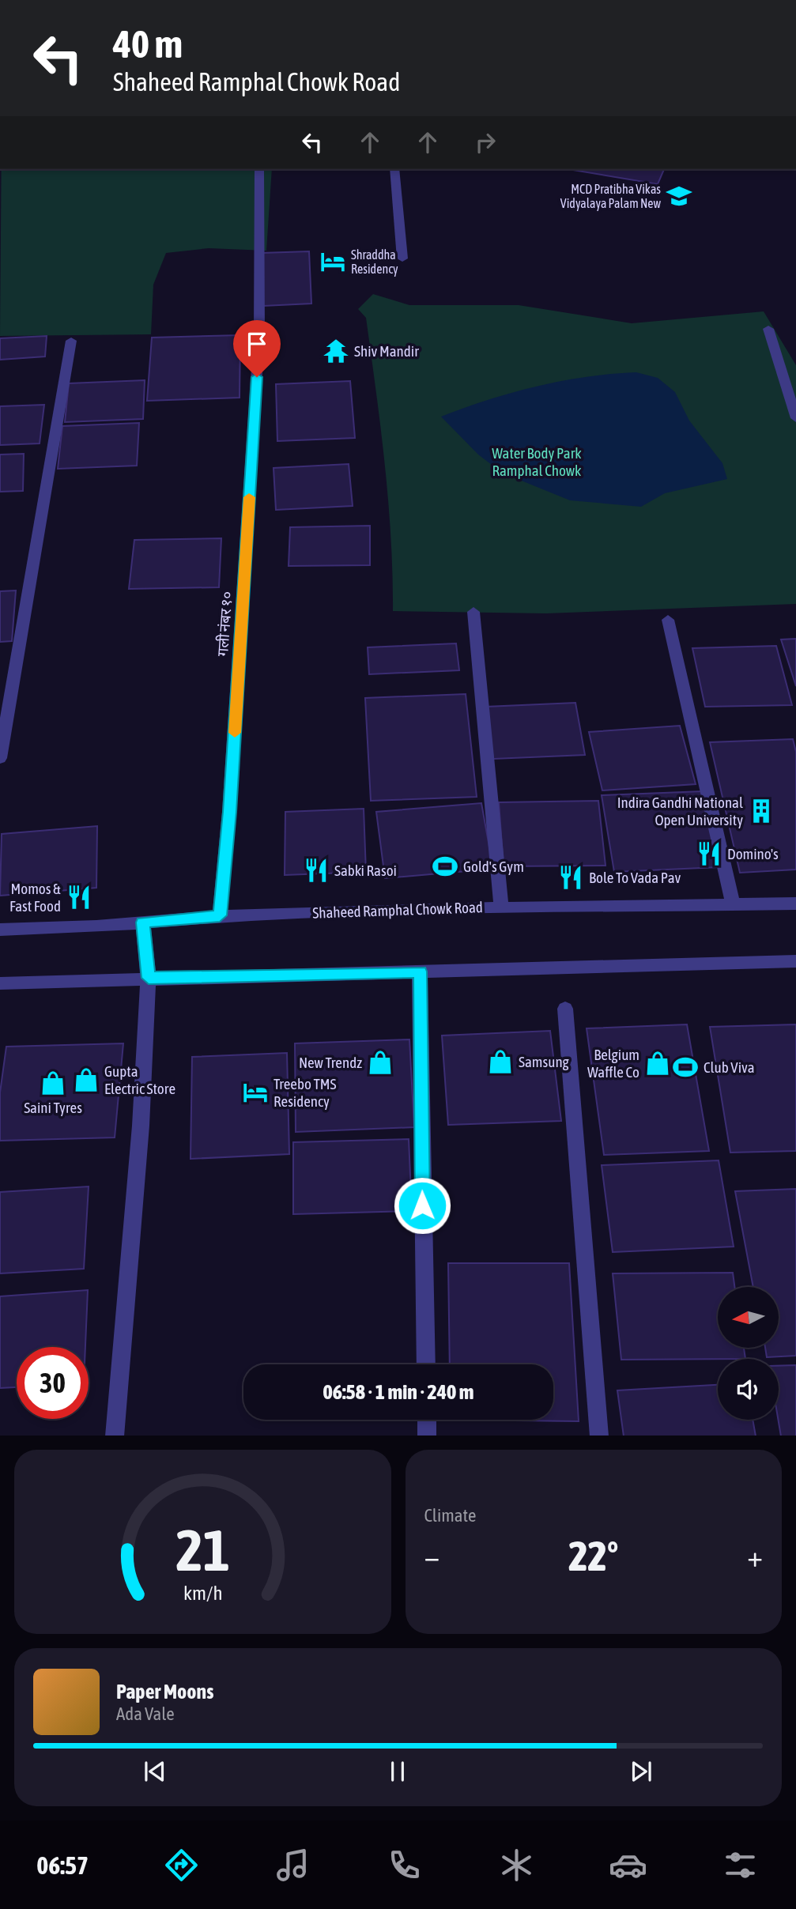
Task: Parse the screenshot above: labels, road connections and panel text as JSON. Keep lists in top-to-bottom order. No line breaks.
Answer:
{"streets":{"street":["गली नंबर १०","Shaheed Ramphal Chowk Road"]},"crossings":[["गली नंबर १०","Shaheed Ramphal Chowk Road"]],"parks":["Water Body Park Ramphal Chowk"],"places":{"school or university":["MCD Pratibha Vikas Vidyalaya Palam New"],"hotel":["Shraddha Residency","Treebo TMS Residency"],"temple":["Shiv Mandir"],"building":["Indira Gandhi National Open University"],"restaurant":["Domino's","Sabki Rasoi","Bole To Vada Pav","Momos & Fast Food"],"sports":["Gold's Gym","Club Viva"],"shop":["Samsung","New Trendz","Belgium Waffle Co","Gupta Electric Store","Saini Tyres"]},"north":"left","page":{"turn":["40 m","Shaheed Ramphal Chowk Road"],"limit":"30","trip":"06:58 · 1 min · 240 m","tile":"Climate","heat":["−","22°","+"],"song":["Paper Moons","Ada Vale"],"tabs":"06:57","gauge":["21","km/h"]}}
